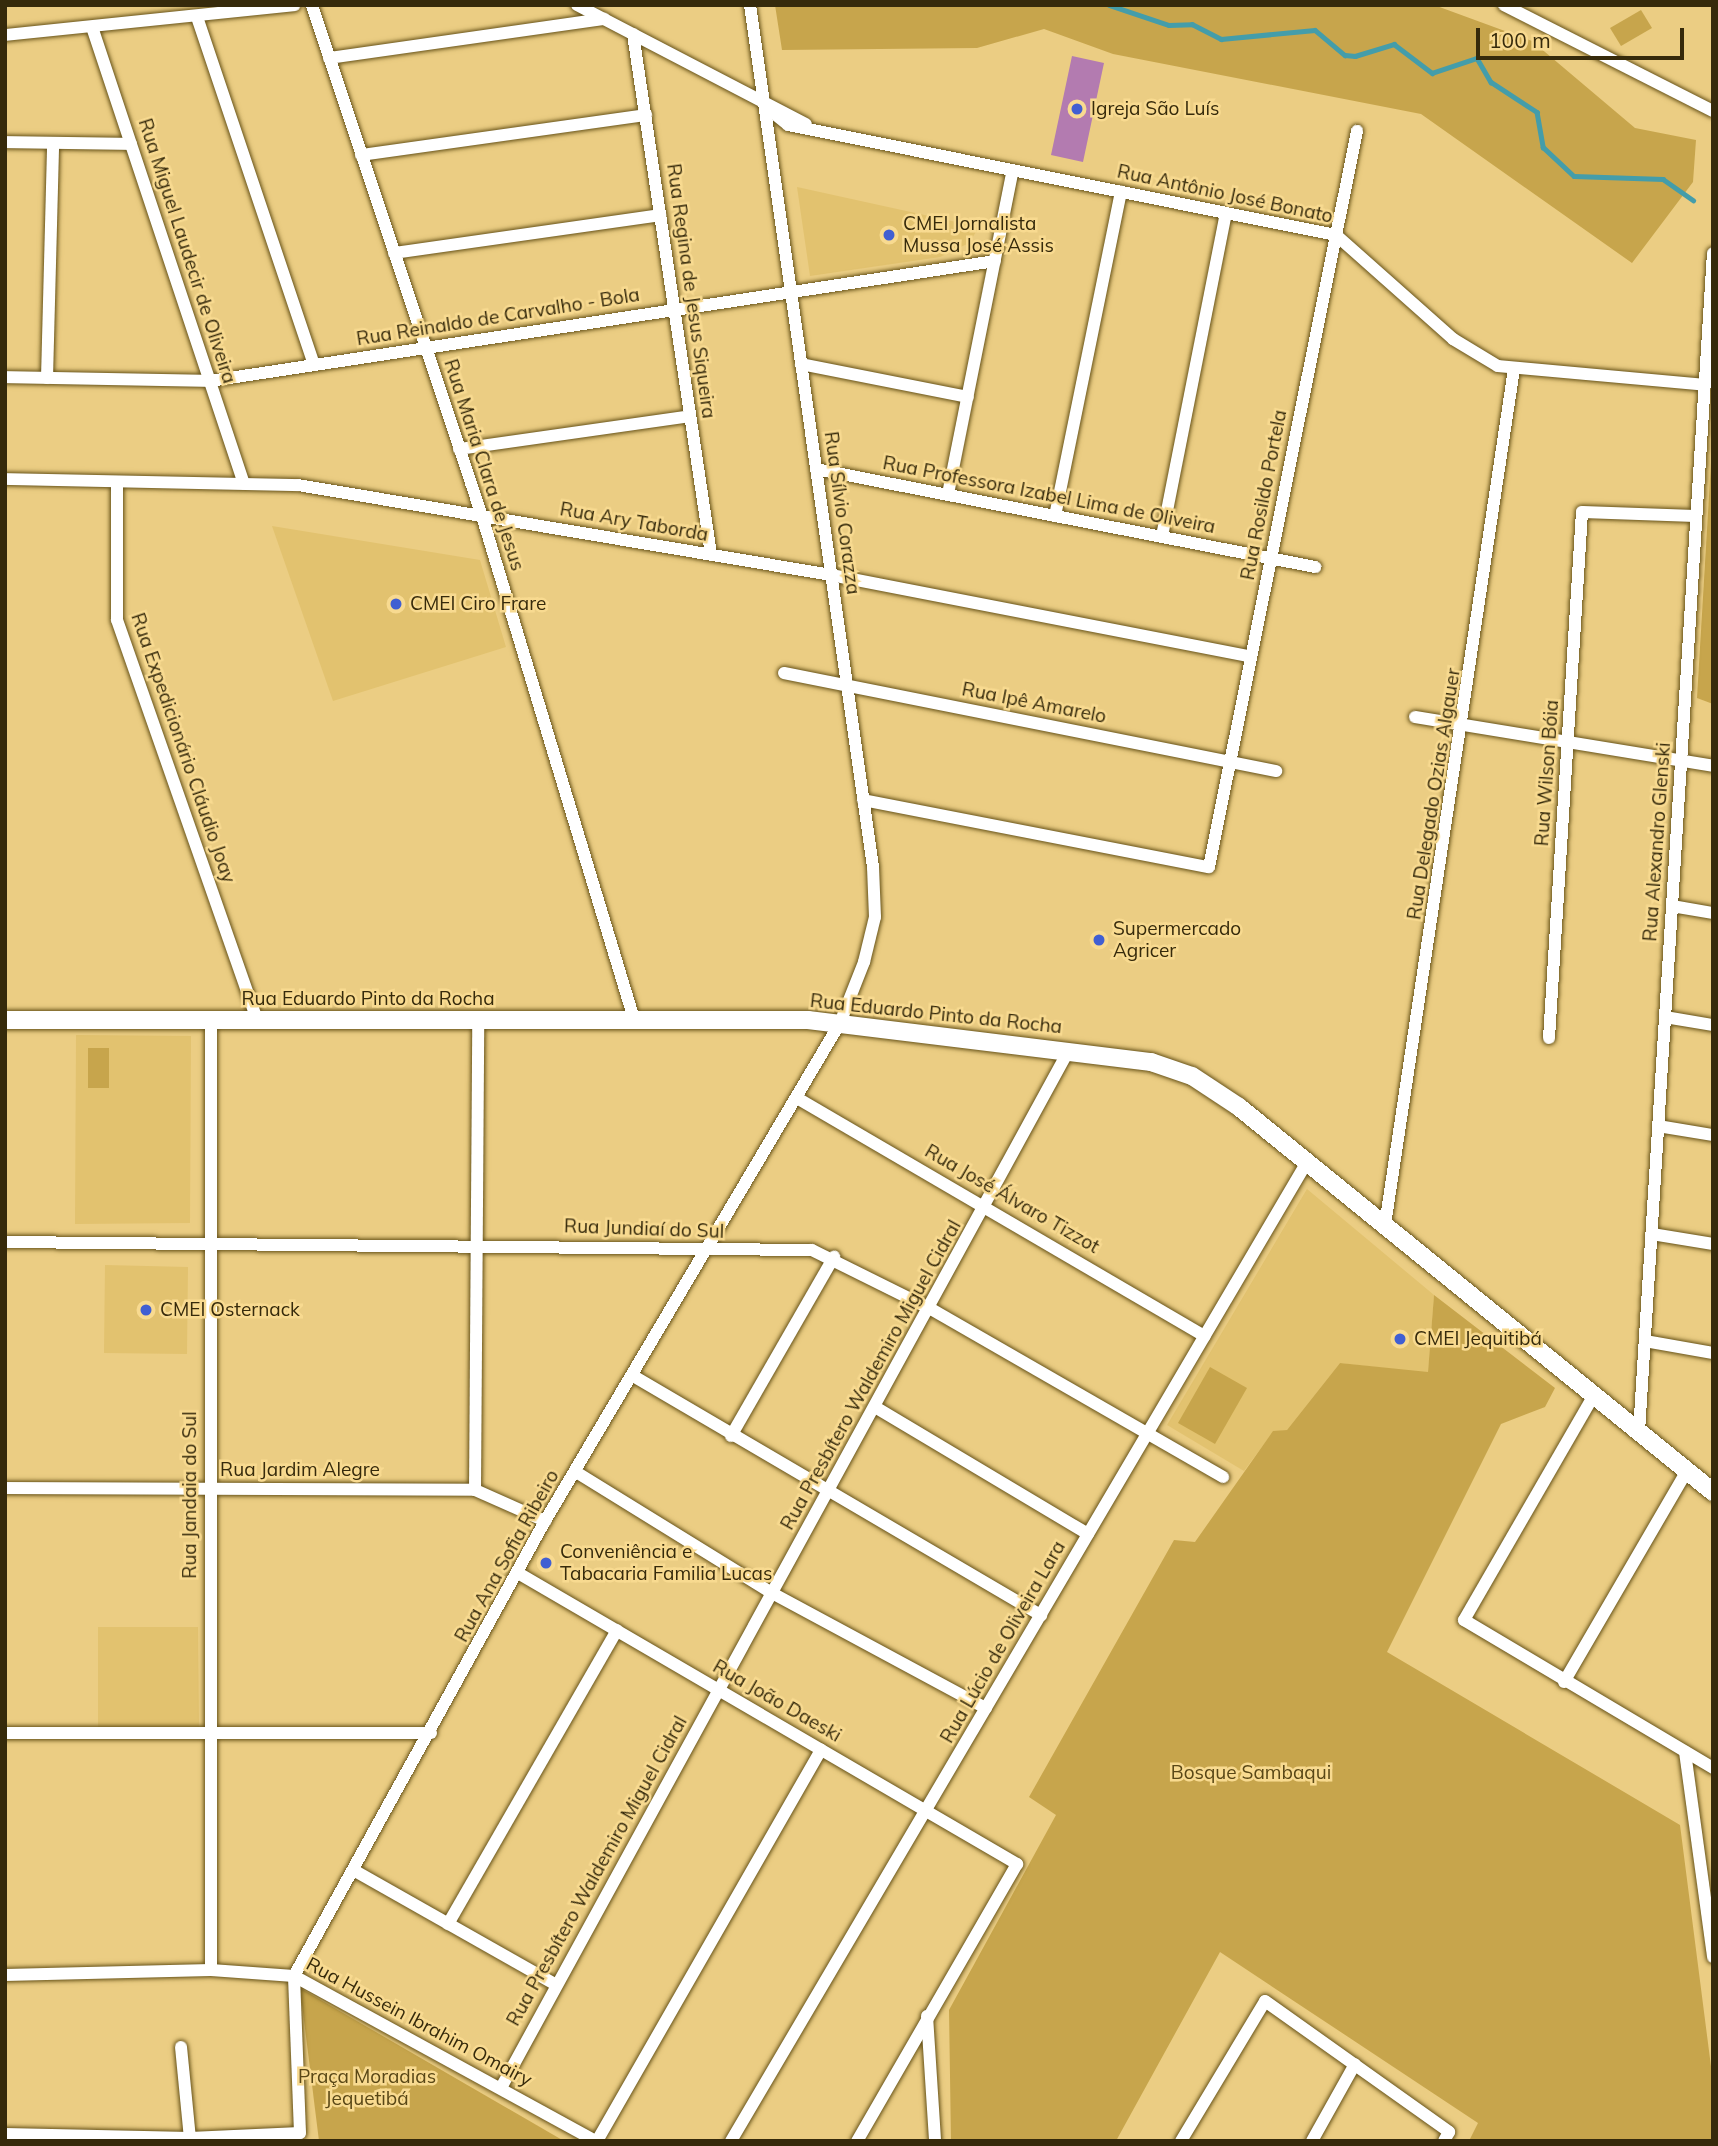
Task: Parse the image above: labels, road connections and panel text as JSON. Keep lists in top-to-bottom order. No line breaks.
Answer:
{"streets":{"main road":["Rua Eduardo Pinto da Rocha"],"street":["Rua Antônio José Bonato","Rua Miguel Laudecir de Oliveira","Rua Regina de Jesus Siqueira","Rua Reinaldo de Carvalho - Bola","Rua Maria Clara de Jesus","Rua Professora Izabel Lima de Oliveira","Rua Rosildo Portela","Rua Sílvio Corazza","Rua Ary Taborda","Rua Ipê Amarelo","Rua Expedicionário Cláudio Joay","Rua Wilson Bóia","Rua Delegado Ozias Algauer","Rua Alexandro Glenski","Rua José Álvaro Tizzot","Rua Jundiaí do Sul","Rua Presbítero Waldemiro Miguel Cidral","Rua Jardim Alegre","Rua Jandaia do Sul","Rua Ana Sofia Ribeiro","Rua Lúcio de Oliveira Lara","Rua João Daeski","Rua Hussein Ibrahim Omairy"]},"crossings":[["Rua Antônio José Bonato","Rua Regina de Jesus Siqueira"],["Rua Antônio José Bonato","Rua Rosildo Portela"],["Rua Antônio José Bonato","Rua Sílvio Corazza"],["Rua Antônio José Bonato","Rua Delegado Ozias Algauer"],["Rua Antônio José Bonato","Rua Alexandro Glenski"],["Rua Miguel Laudecir de Oliveira","Rua Reinaldo de Carvalho - Bola"],["Rua Miguel Laudecir de Oliveira","Rua Ary Taborda"],["Rua Regina de Jesus Siqueira","Rua Reinaldo de Carvalho - Bola"],["Rua Regina de Jesus Siqueira","Rua Ary Taborda"],["Rua Reinaldo de Carvalho - Bola","Rua Maria Clara de Jesus"],["Rua Reinaldo de Carvalho - Bola","Rua Sílvio Corazza"],["Rua Maria Clara de Jesus","Rua Ary Taborda"],["Rua Maria Clara de Jesus","Rua Eduardo Pinto da Rocha"],["Rua Professora Izabel Lima de Oliveira","Rua Rosildo Portela"],["Rua Professora Izabel Lima de Oliveira","Rua Sílvio Corazza"],["Rua Rosildo Portela","Rua Sílvio Corazza"],["Rua Rosildo Portela","Rua Ary Taborda"],["Rua Rosildo Portela","Rua Ipê Amarelo"],["Rua Sílvio Corazza","Rua Ary Taborda"],["Rua Sílvio Corazza","Rua Ipê Amarelo"],["Rua Sílvio Corazza","Rua Eduardo Pinto da Rocha"],["Rua Sílvio Corazza","Rua Ana Sofia Ribeiro"],["Rua Ary Taborda","Rua Expedicionário Cláudio Joay"],["Rua Expedicionário Cláudio Joay","Rua Eduardo Pinto da Rocha"],["Rua Wilson Bóia","Rua Alexandro Glenski"],["Rua Delegado Ozias Algauer","Rua Eduardo Pinto da Rocha"],["Rua Alexandro Glenski","Rua Eduardo Pinto da Rocha"],["Rua Eduardo Pinto da Rocha","Rua Presbítero Waldemiro Miguel Cidral"],["Rua Eduardo Pinto da Rocha","Rua Jandaia do Sul"],["Rua Eduardo Pinto da Rocha","Rua Ana Sofia Ribeiro"],["Rua Eduardo Pinto da Rocha","Rua Lúcio de Oliveira Lara"],["Rua José Álvaro Tizzot","Rua Presbítero Waldemiro Miguel Cidral"],["Rua José Álvaro Tizzot","Rua Ana Sofia Ribeiro"],["Rua José Álvaro Tizzot","Rua Lúcio de Oliveira Lara"],["Rua Jundiaí do Sul","Rua Presbítero Waldemiro Miguel Cidral"],["Rua Jundiaí do Sul","Rua Jandaia do Sul"],["Rua Jundiaí do Sul","Rua Ana Sofia Ribeiro"],["Rua Jundiaí do Sul","Rua Lúcio de Oliveira Lara"],["Rua Presbítero Waldemiro Miguel Cidral","Rua João Daeski"],["Rua Presbítero Waldemiro Miguel Cidral","Rua Hussein Ibrahim Omairy"],["Rua Jardim Alegre","Rua Jandaia do Sul"],["Rua Jardim Alegre","Rua Ana Sofia Ribeiro"],["Rua Jandaia do Sul","Rua Hussein Ibrahim Omairy"],["Rua Ana Sofia Ribeiro","Rua João Daeski"],["Rua Ana Sofia Ribeiro","Rua Hussein Ibrahim Omairy"],["Rua Lúcio de Oliveira Lara","Rua João Daeski"]],"parks":["Bosque Sambaqui","Praça Moradias Jequetibá"],"places":["Igreja São Luís","CMEI Jornalista Mussa José Assis","CMEI Ciro Frare","Supermercado Agricer","CMEI Osternack","CMEI Jequitibá","Conveniência e Tabacaria Familia Lucas"],"scale_bar":"100 m"}
